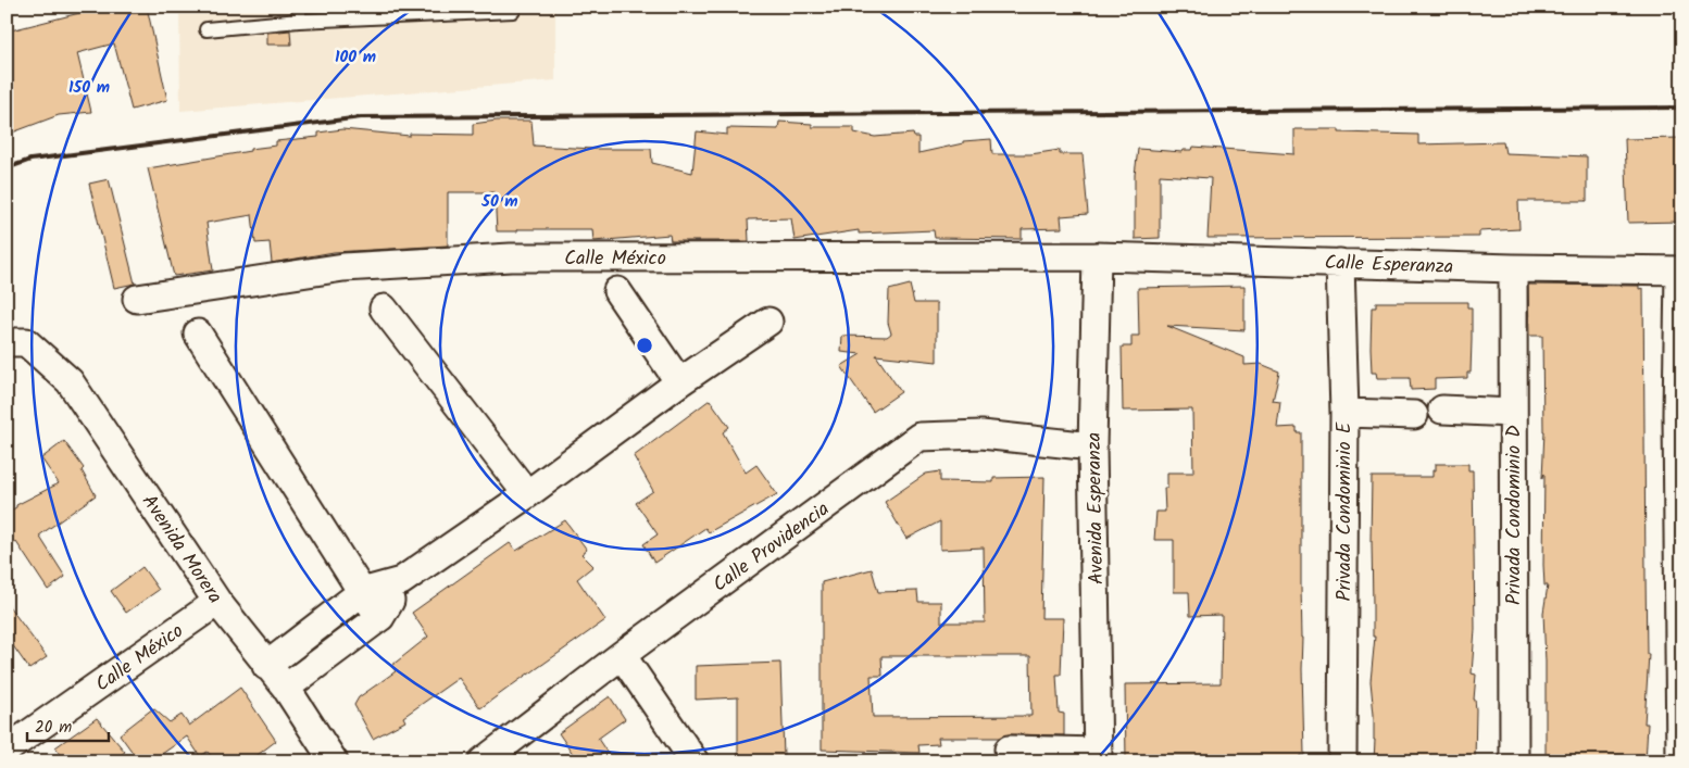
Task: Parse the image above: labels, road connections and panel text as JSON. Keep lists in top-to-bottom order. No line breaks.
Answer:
{"streets":{"street":["Calle México","Calle Esperanza","Avenida Esperanza","Privada Condominio E","Privada Condominio D","Calle Providencia","Avenida Morera"]},"crossings":[["Calle México","Calle Esperanza"],["Calle México","Avenida Esperanza"],["Calle México","Avenida Morera"],["Calle Esperanza","Avenida Esperanza"],["Calle Esperanza","Privada Condominio E"],["Calle Esperanza","Privada Condominio D"],["Avenida Esperanza","Calle Providencia"]],"scale_bar":"20 m","rings":["100 m","150 m","50 m"]}
